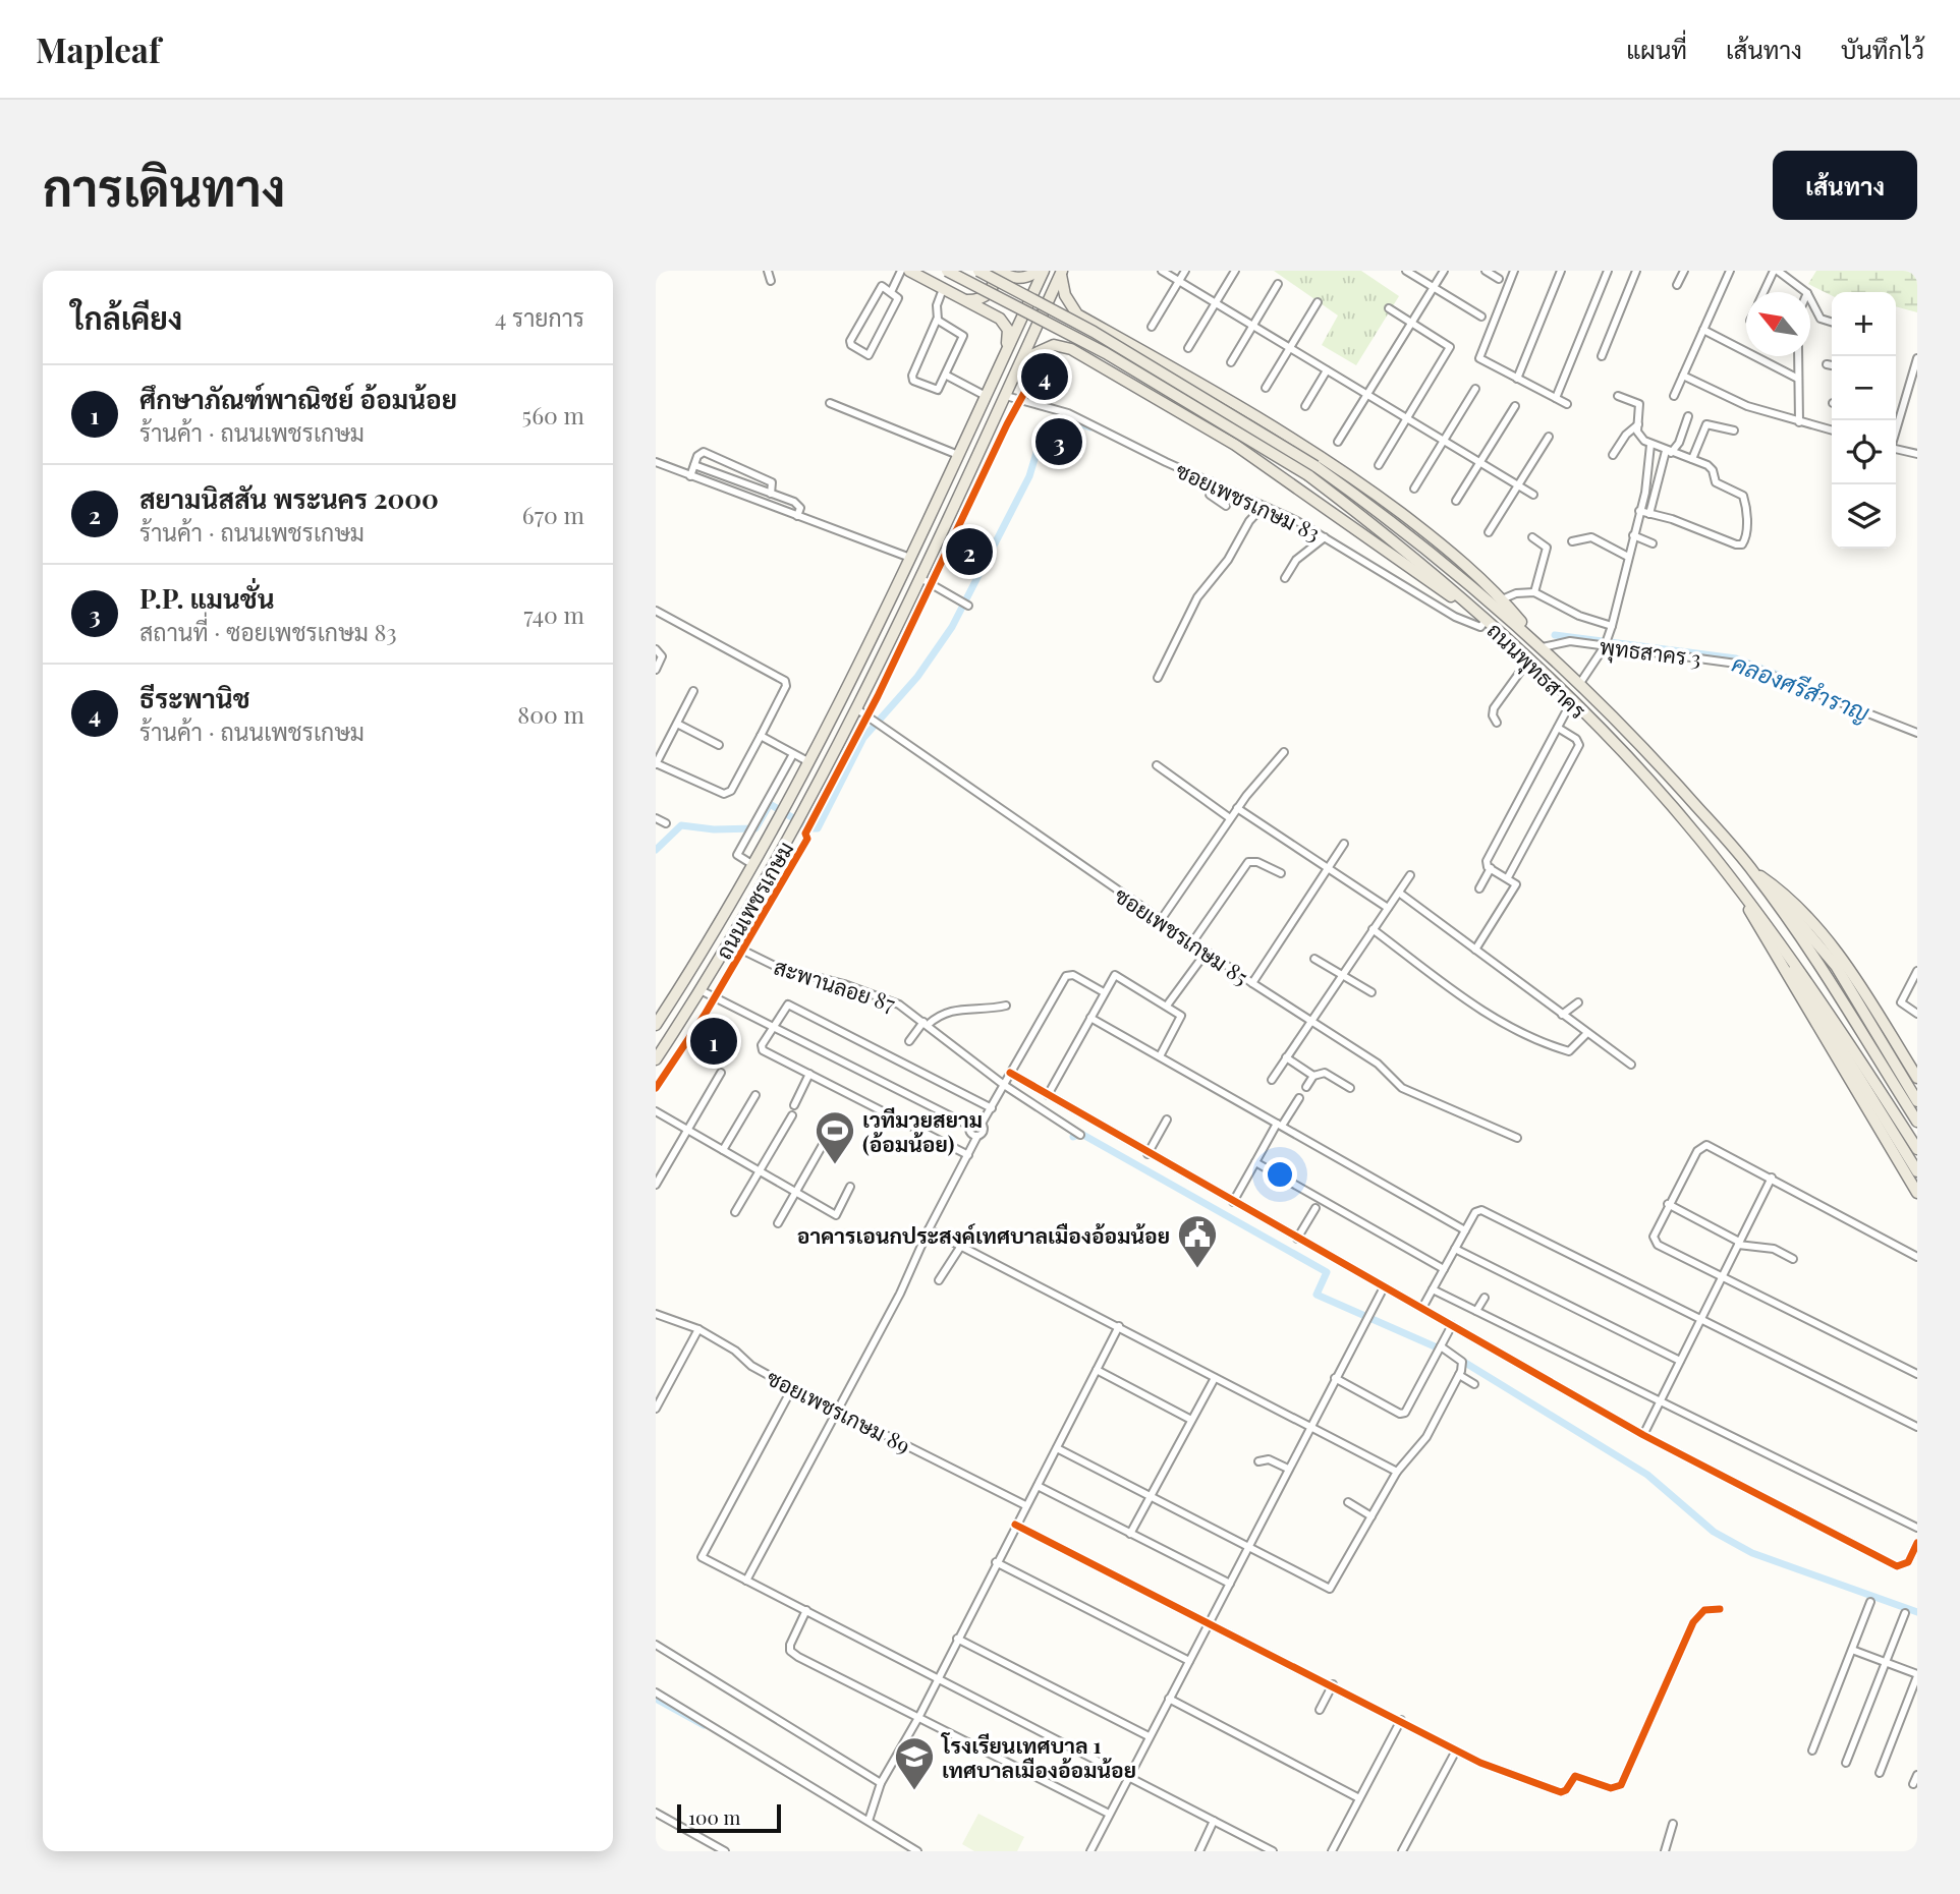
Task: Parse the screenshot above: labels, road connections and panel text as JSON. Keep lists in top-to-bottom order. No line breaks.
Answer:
{"streets":{"main road":["ถนนพุทธสาคร","ถนนเพชรเกษม"],"street":["ซอยเพชรเกษม 83","พุทธสาคร 3","ซอยเพชรเกษม 85","สะพานลอย 87","ซอยเพชรเกษม 89"]},"crossings":[["ซอยเพชรเกษม 83","ถนนพุทธสาคร"],["ซอยเพชรเกษม 83","ถนนเพชรเกษม"],["พุทธสาคร 3","ถนนพุทธสาคร"],["ถนนเพชรเกษม","ซอยเพชรเกษม 85"],["ถนนเพชรเกษม","สะพานลอย 87"]],"water":["คลองศรีสำราญ"],"places":{"sports":["เวทีมวยสยาม (อ้อมน้อย)"],"public building":["อาคารเอนกประสงค์เทศบาลเมืองอ้อมน้อย"],"school or university":["โรงเรียนเทศบาล 1 เทศบาลเมืองอ้อมน้อย"]},"scale_bar":"100 m","north":"top left","page":{"header":"Mapleaf","nav":["แผนที่","เส้นทาง","บันทึกไว้"],"buttons":"เส้นทาง","title":"การเดินทาง","heading":["ใกล้เคียง","4 รายการ"],"map_buttons":["+","−"],"pins":["4","3","2","1"],"list":[{"mark":"1","name":"ศึกษาภัณฑ์พาณิชย์ อ้อมน้อย","note":"ร้านค้า · ถนนเพชรเกษม","value":"560 m"},{"mark":"2","name":"สยามนิสสัน พระนคร 2000","note":"ร้านค้า · ถนนเพชรเกษม","value":"670 m"},{"mark":"3","name":"P.P. แมนชั่น","note":"สถานที่ · ซอยเพชรเกษม 83","value":"740 m"},{"mark":"4","name":"ธีระพานิช","note":"ร้านค้า · ถนนเพชรเกษม","value":"800 m"}],"scale":"100 m"}}
